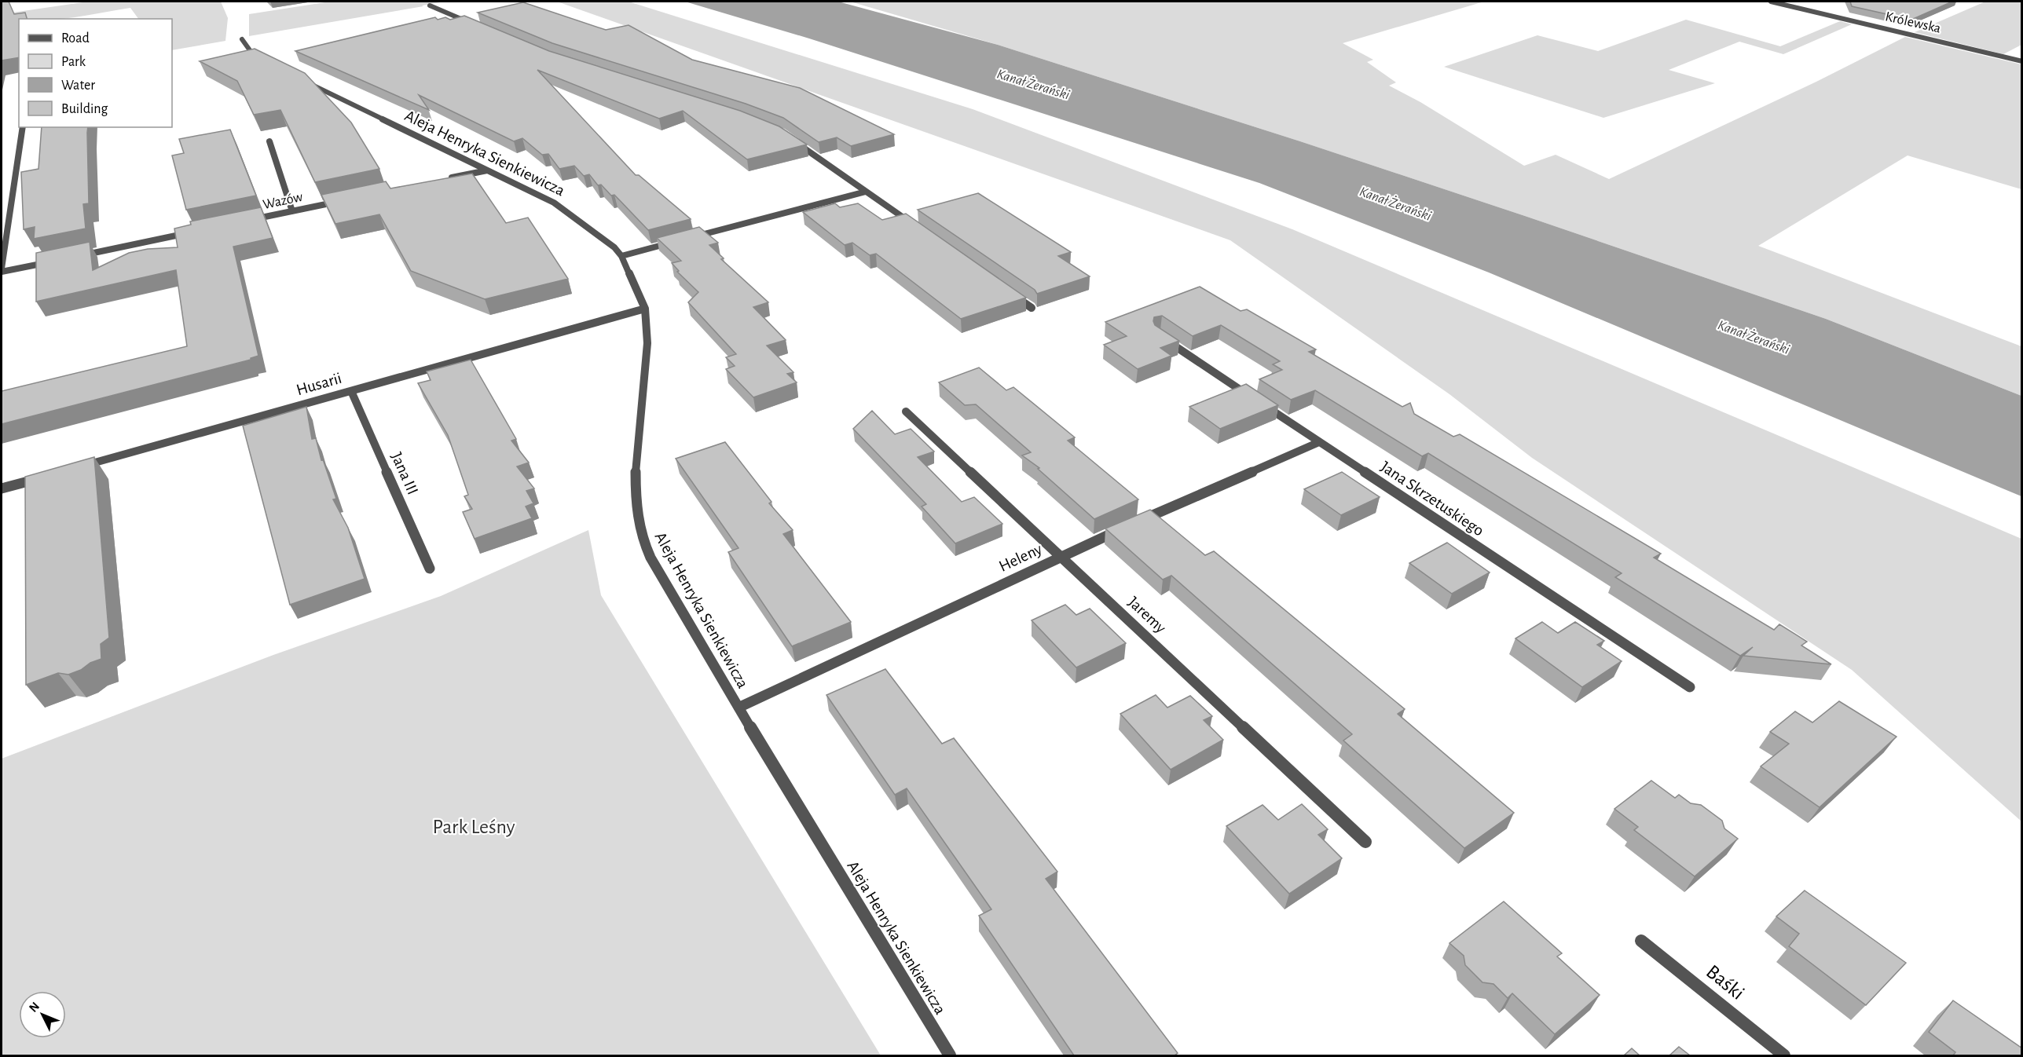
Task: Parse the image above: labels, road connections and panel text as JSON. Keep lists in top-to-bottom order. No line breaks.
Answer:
{"streets":{"street":["Królewska","Aleja Henryka Sienkiewicza","Wazów","Husarii","Jana III","Jana Skrzetuskiego","Heleny","Jaremy","Baśki"]},"crossings":[["Aleja Henryka Sienkiewicza","Husarii"],["Aleja Henryka Sienkiewicza","Heleny"],["Husarii","Jana III"],["Jana Skrzetuskiego","Heleny"],["Heleny","Jaremy"]],"water":["Kanał Żerański"],"parks":["Park Leśny"],"legend":["Road","Park","Water","Building"],"north":"top left"}
